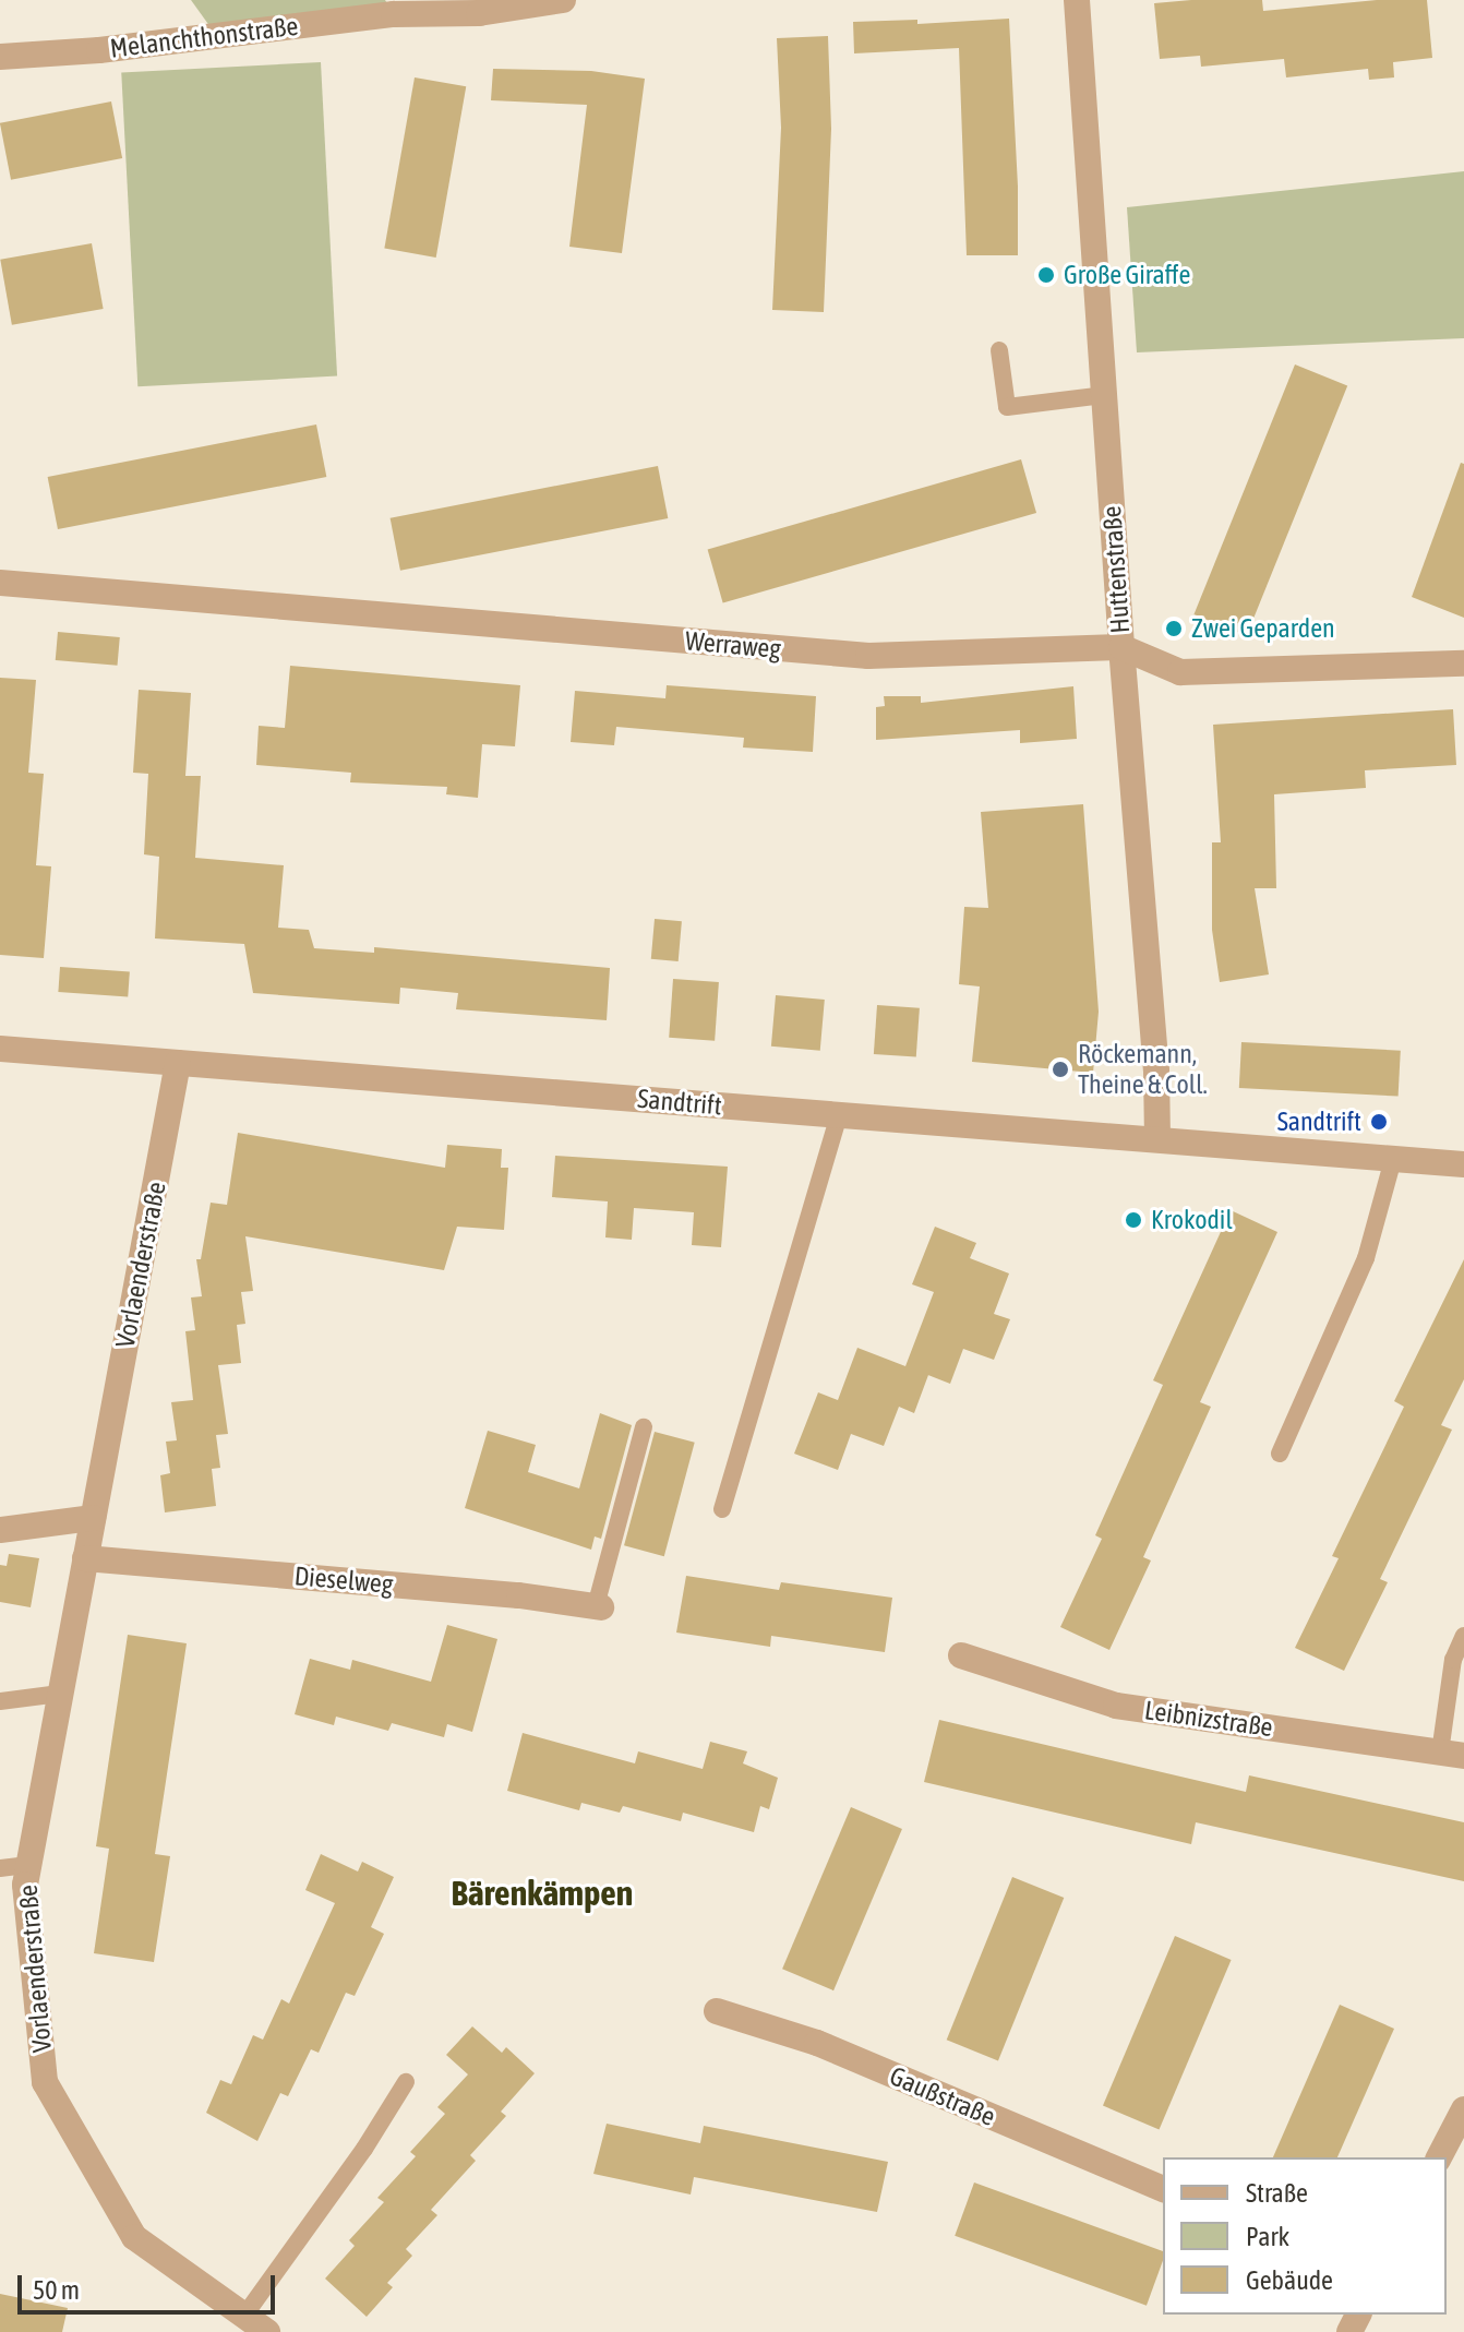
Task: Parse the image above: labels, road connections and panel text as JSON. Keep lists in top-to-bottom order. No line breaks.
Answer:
{"streets":{"street":["Melanchthonstraße","Huttenstraße","Werraweg","Sandtrift","Vorlaenderstraße","Dieselweg","Leibnizstraße","Gaußstraße"]},"crossings":[["Huttenstraße","Werraweg"],["Huttenstraße","Sandtrift"],["Sandtrift","Vorlaenderstraße"],["Vorlaenderstraße","Dieselweg"]],"districts":["Bärenkämpen"],"places":["Große Giraffe","Zwei Geparden","Röckemann, Theine & Coll.","Sandtrift","Krokodil"],"legend":["Straße","Park","Gebäude"],"scale_bar":"50 m"}
